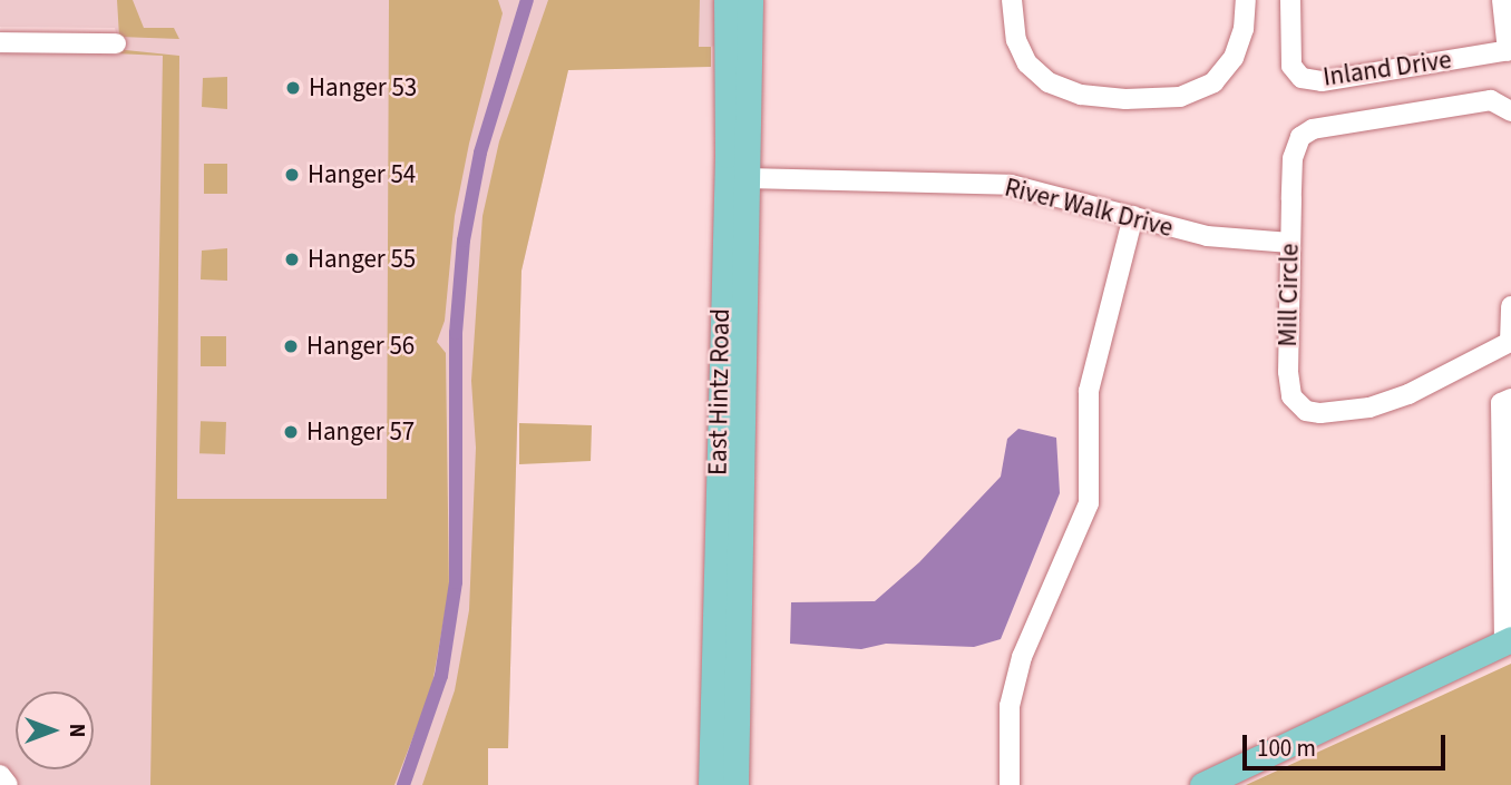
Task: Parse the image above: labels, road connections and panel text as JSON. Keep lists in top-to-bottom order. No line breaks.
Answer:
{"streets":{"main road":["East Hintz Road"],"street":["Inland Drive","River Walk Drive","Mill Circle"]},"crossings":[["River Walk Drive","Mill Circle"],["River Walk Drive","East Hintz Road"]],"places":["Hanger 53","Hanger 54","Hanger 55","Hanger 56","Hanger 57"],"scale_bar":"100 m","north":"right"}
